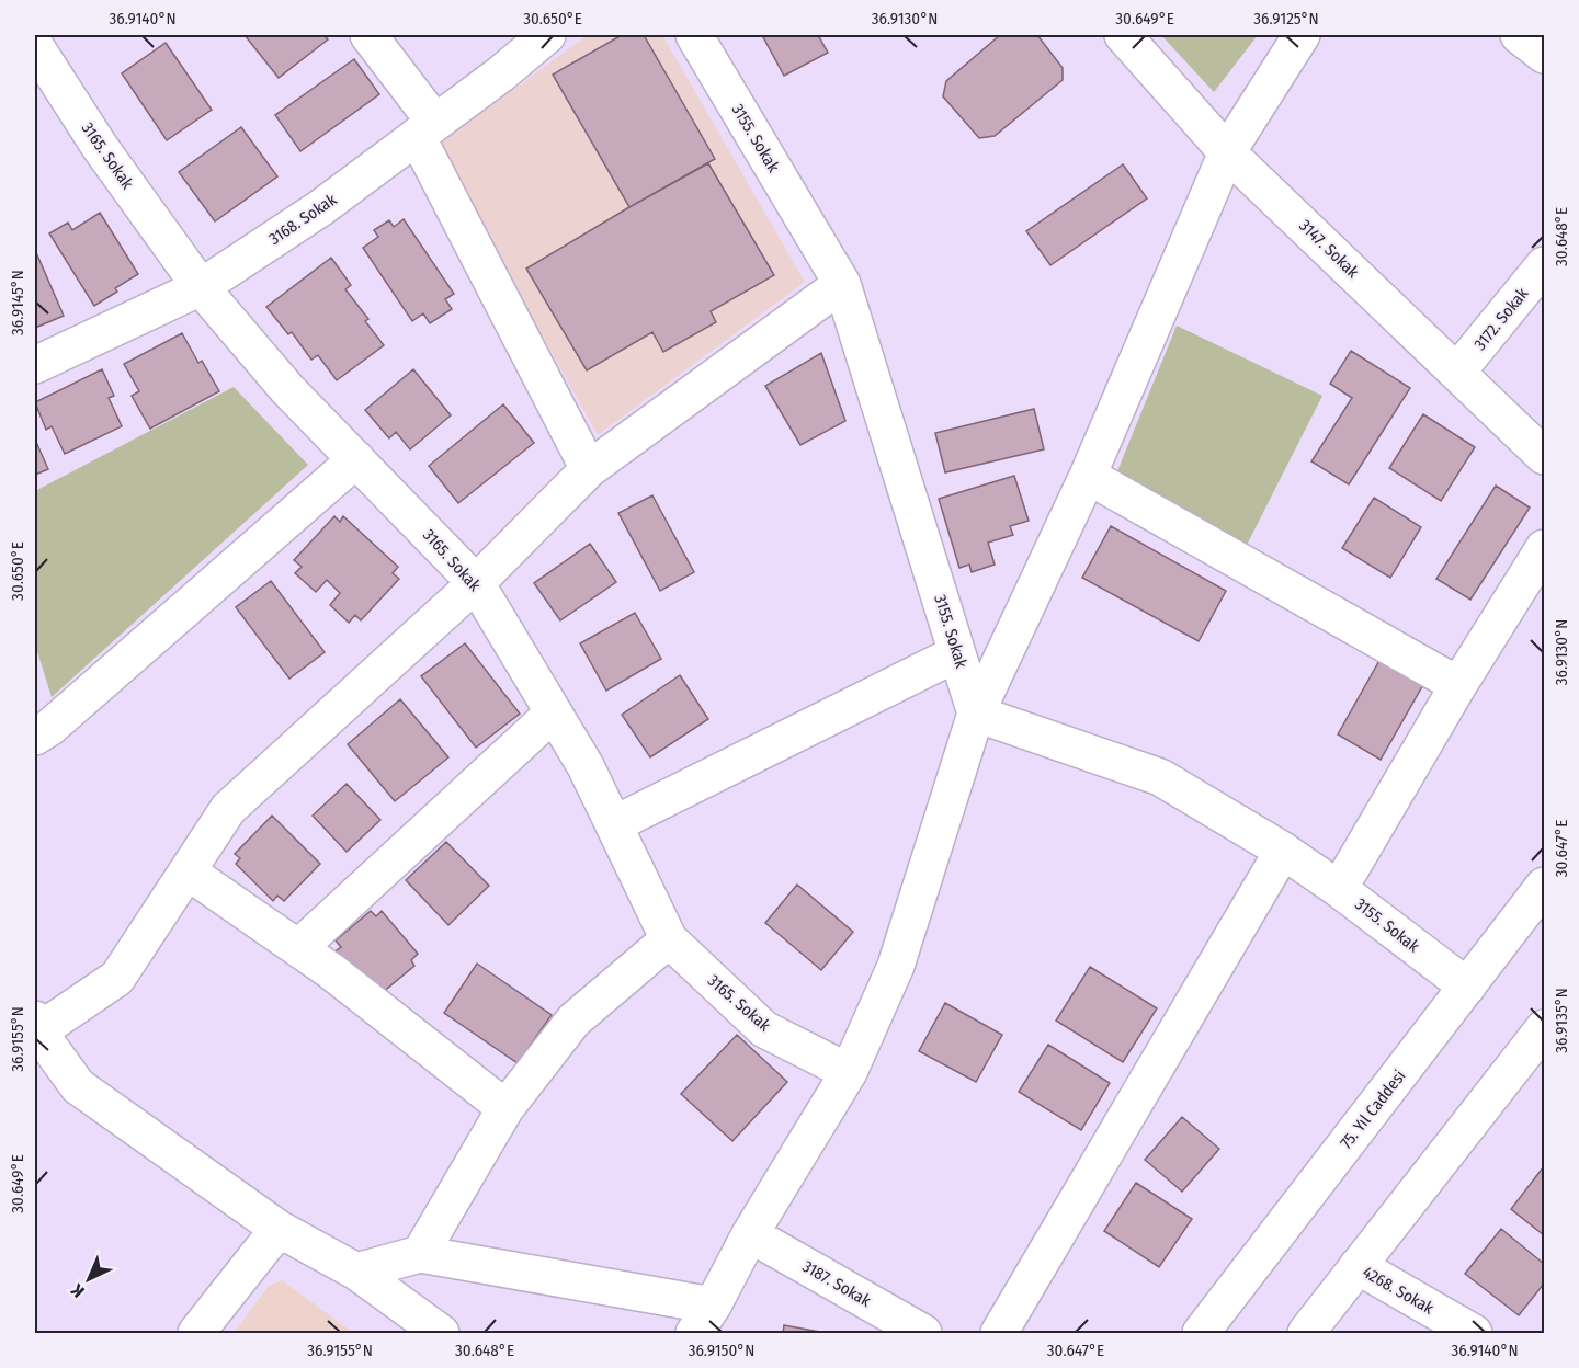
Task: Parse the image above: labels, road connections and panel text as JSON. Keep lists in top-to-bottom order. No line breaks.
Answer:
{"streets":{"street":["3155. Sokak","3165. Sokak","3168. Sokak","3147. Sokak","3172. Sokak","75. Yıl Caddesi","3187. Sokak","4268. Sokak"]},"crossings":[["3155. Sokak","75. Yıl Caddesi"],["3165. Sokak","3168. Sokak"],["3147. Sokak","3172. Sokak"]],"north":"bottom left","coordinates":["36.9140°N","30.650°E","36.9130°N","30.649°E","36.9125°N","30.648°E","36.9145°N","30.647°E","36.9135°N","36.9155°N","36.9150°N"]}
